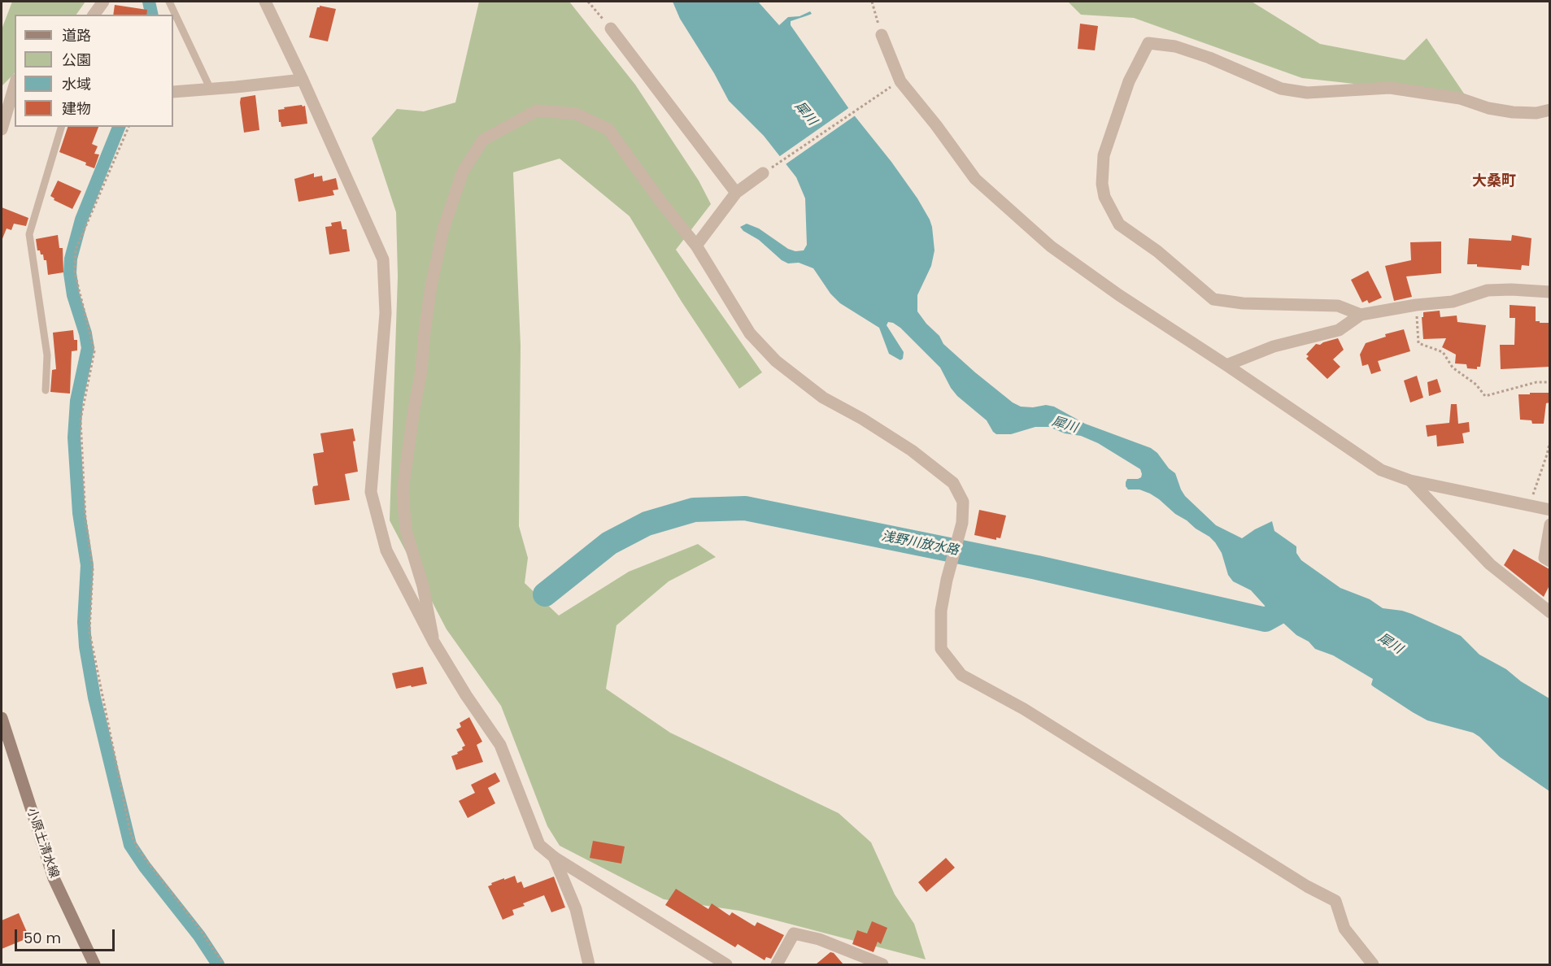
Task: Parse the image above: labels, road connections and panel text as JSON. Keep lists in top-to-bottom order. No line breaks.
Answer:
{"streets":{"main road":["小原土清水線"]},"districts":["大桑町"],"water":["犀川","浅野川放水路"],"legend":["道路","公園","水域","建物"],"scale_bar":"50 m"}
